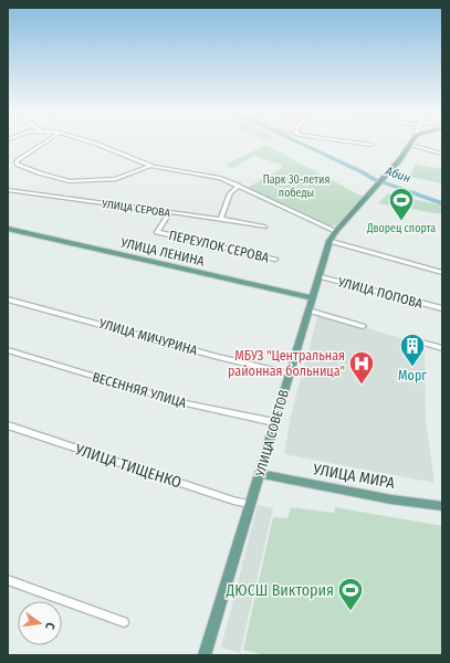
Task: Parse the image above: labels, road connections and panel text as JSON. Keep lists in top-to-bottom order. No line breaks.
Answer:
{"streets":{"main road":["УЛИЦА ЛЕНИНА","УЛИЦА СОВЕТОВ","УЛИЦА МИРА"],"street":["УЛИЦА СЕРОВА","ПЕРЕУЛОК СЕРОВА","УЛИЦА ПОПОВА","УЛИЦА МИЧУРИНА","ВЕСЕННЯЯ УЛИЦА","УЛИЦА ТИЩЕНКО"]},"crossings":[["УЛИЦА СЕРОВА","ПЕРЕУЛОК СЕРОВА"],["УЛИЦА ЛЕНИНА","УЛИЦА СОВЕТОВ"],["УЛИЦА ПОПОВА","УЛИЦА СОВЕТОВ"],["УЛИЦА МИЧУРИНА","УЛИЦА СОВЕТОВ"],["ВЕСЕННЯЯ УЛИЦА","УЛИЦА СОВЕТОВ"],["УЛИЦА СОВЕТОВ","УЛИЦА ТИЩЕНКО"],["УЛИЦА СОВЕТОВ","УЛИЦА МИРА"]],"water":["Абин"],"parks":["Парк 30-летия победы"],"places":{"sports":["Дворец спорта","ДЮСШ Виктория"],"building":["Морг"],"hospital":["МБУЗ \"Центральная районная больница\""]},"north":"right"}
